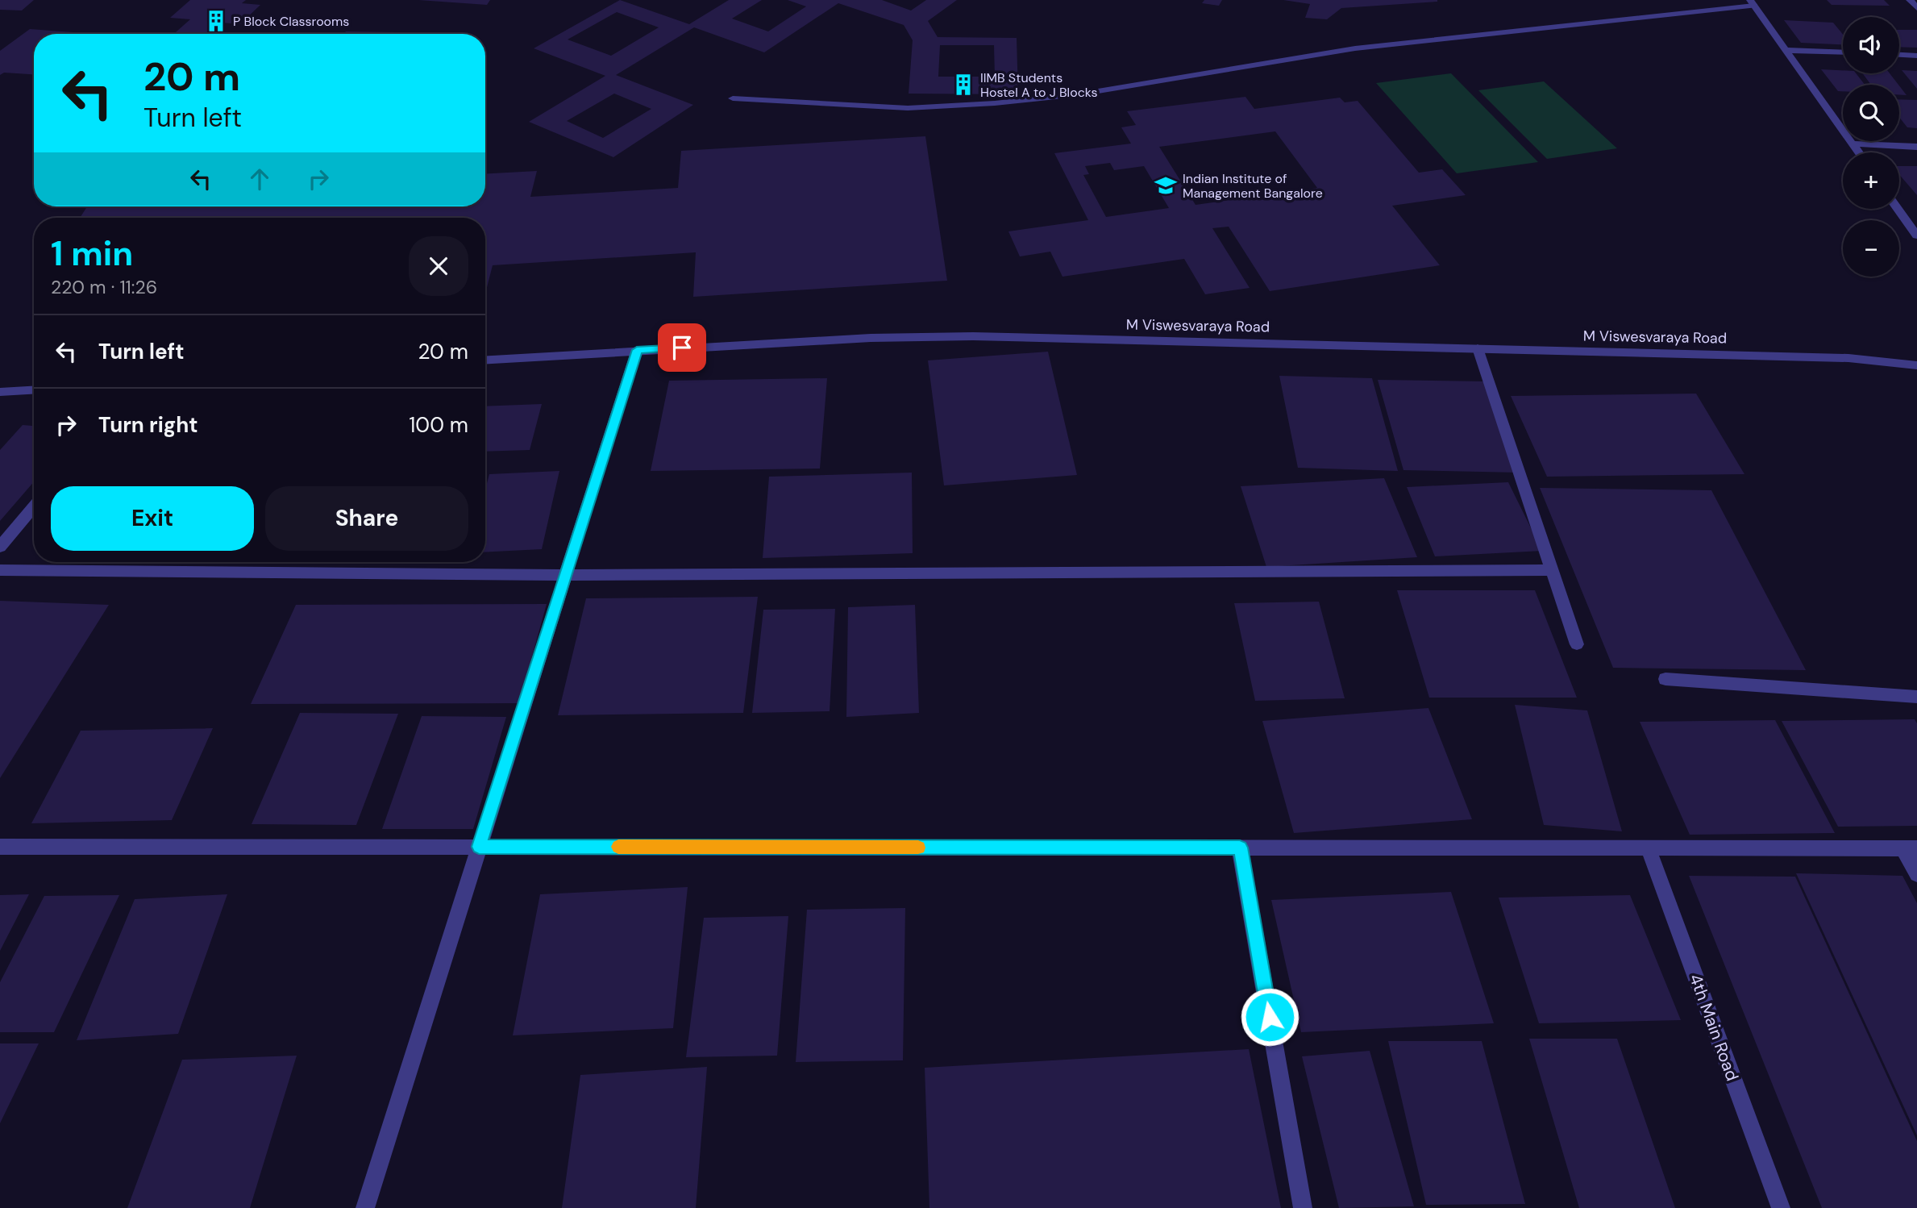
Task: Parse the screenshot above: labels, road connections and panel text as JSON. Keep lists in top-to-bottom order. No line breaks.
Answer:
{"streets":{"street":["M Viswesvaraya Road","4th Main Road"]},"places":{"building":["P Block Classrooms","IIMB Students Hostel A to J Blocks"],"school or university":["Indian Institute of Management Bangalore"]},"page":{"map_buttons":["+","−"],"turn":["20 m","Turn left"],"heading":["1 min","220 m · 11:26"],"list":[{"name":"Turn left","value":"20 m"},{"name":"Turn right","value":"100 m"}],"buttons":["Exit","Share"]}}
